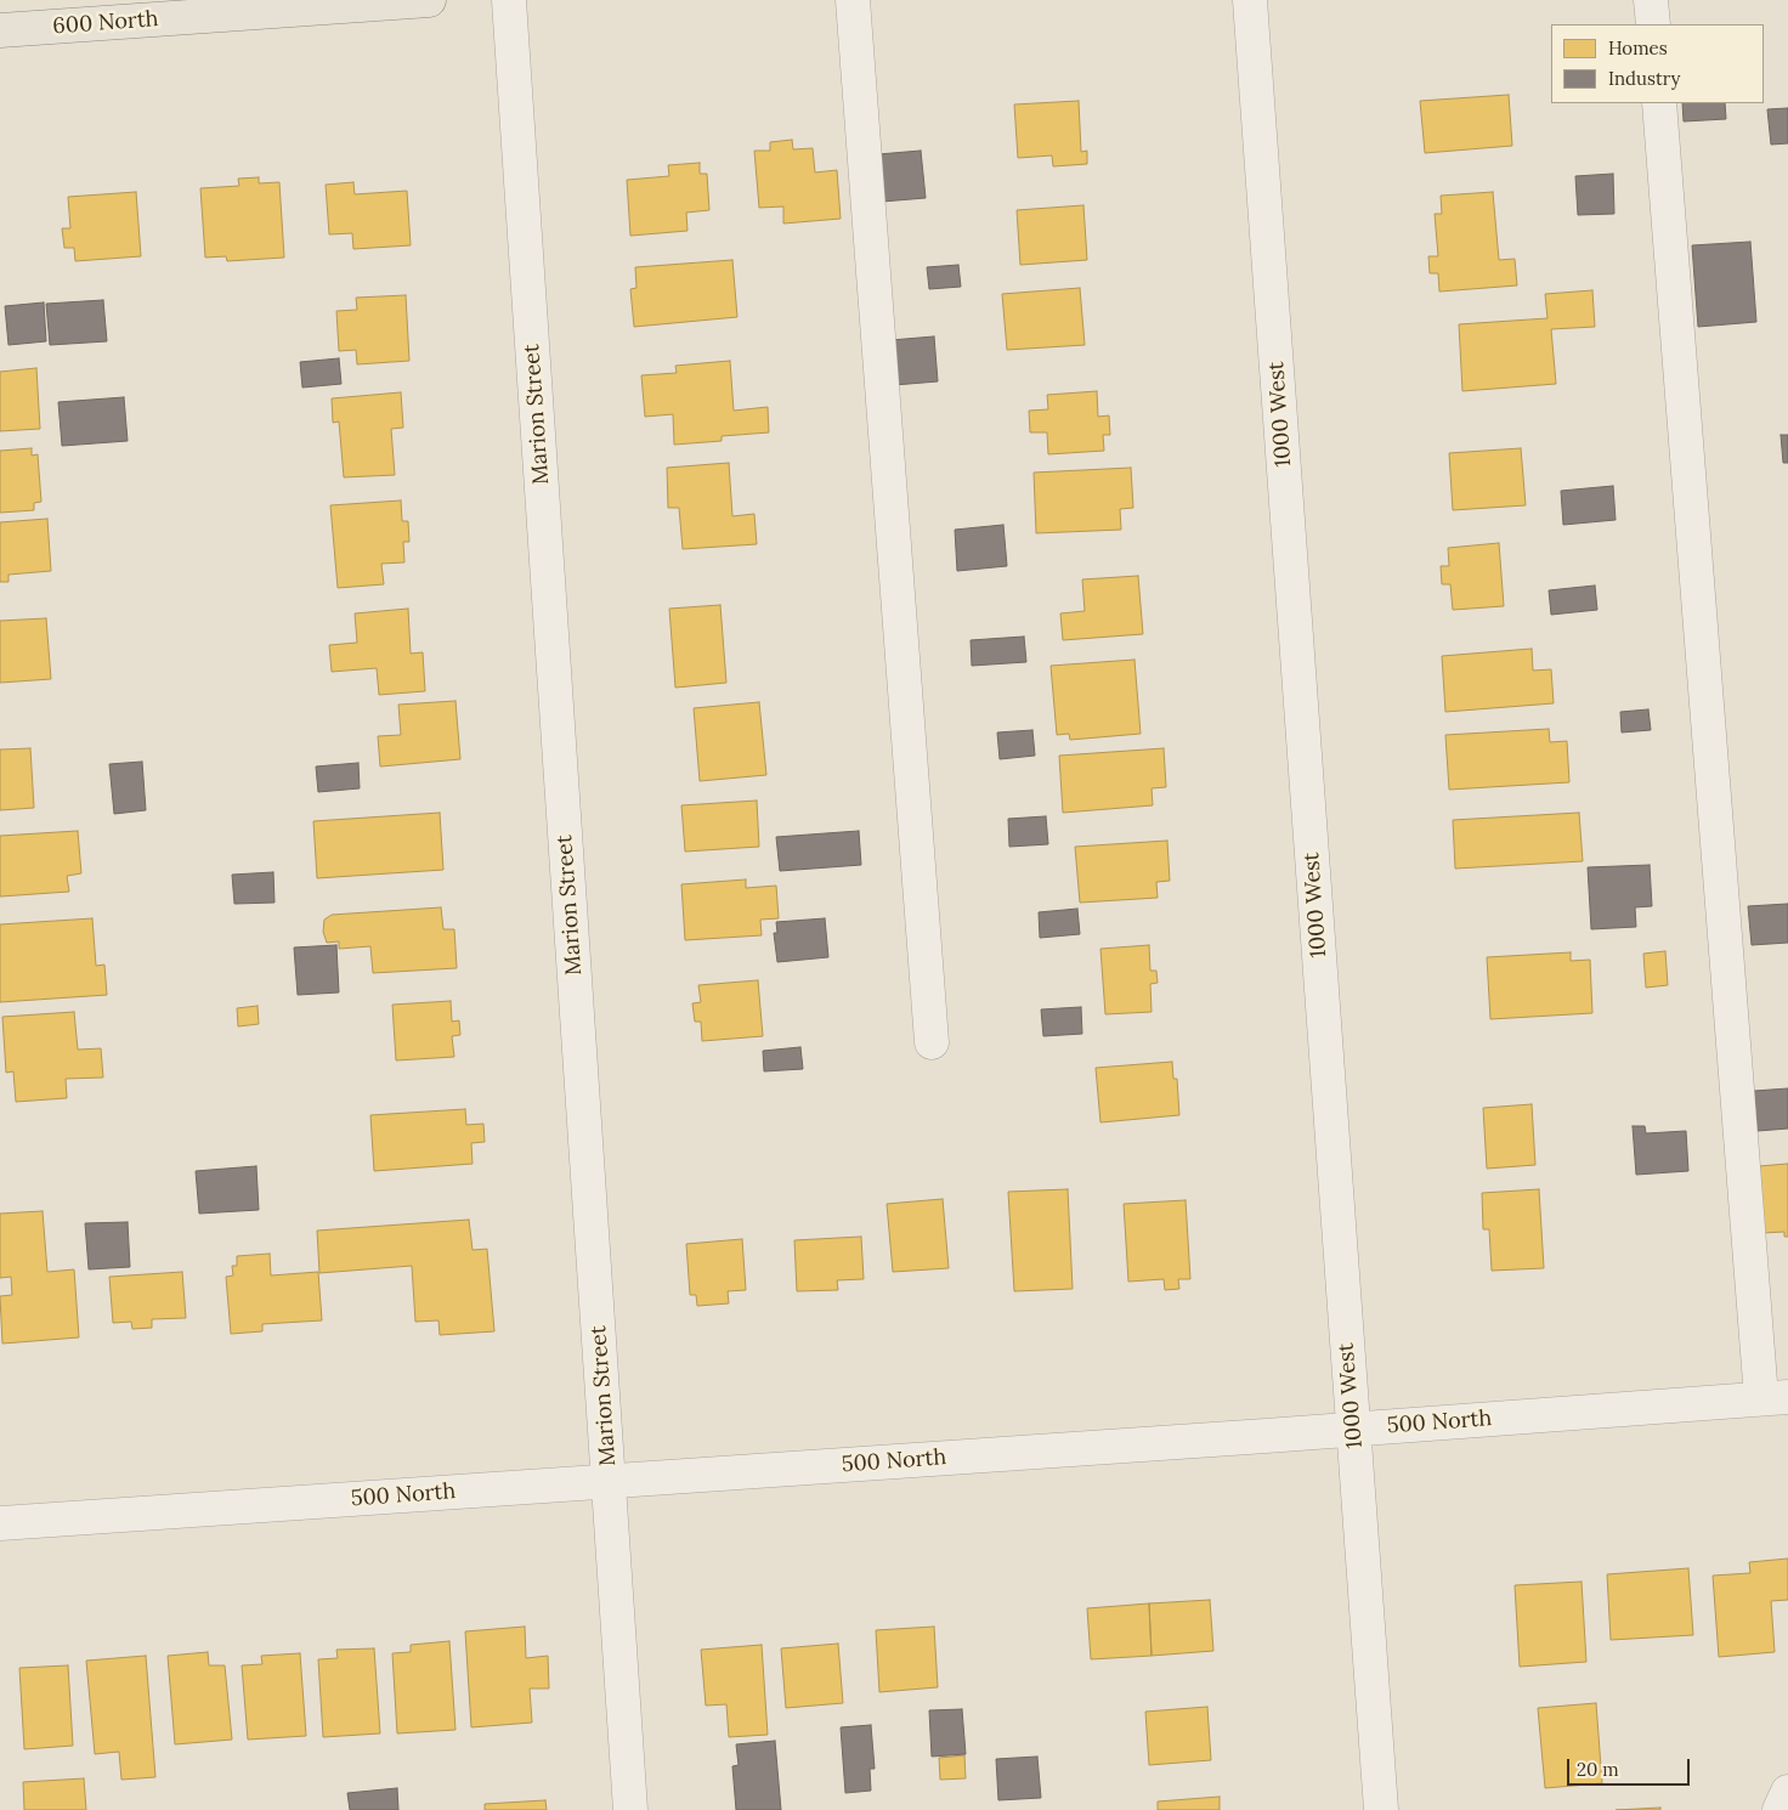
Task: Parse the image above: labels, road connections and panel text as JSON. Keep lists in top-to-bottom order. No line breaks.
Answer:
{"streets":{"main road":["600 North"],"street":["Marion Street","1000 West","500 North"]},"crossings":[["Marion Street","500 North"],["1000 West","500 North"]],"legend":["Homes","Industry"],"scale_bar":"20 m"}
